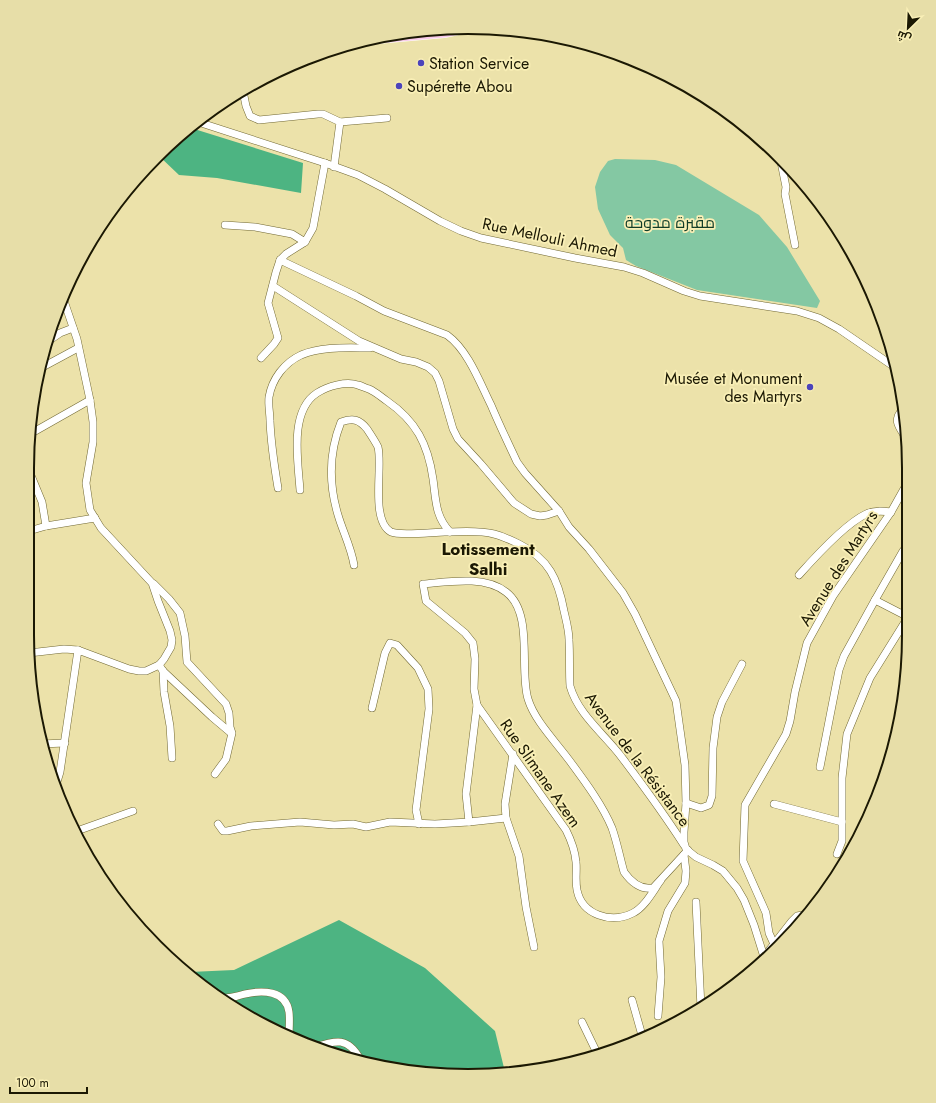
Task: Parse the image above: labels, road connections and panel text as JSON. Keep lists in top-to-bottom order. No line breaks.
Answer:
{"streets":{"street":["Rue Mellouli Ahmed","Avenue des Martyrs","Avenue de la Résistance","Rue Slimane Azem"]},"districts":["Lotissement Salhi"],"parks":["مقبرة مدوحة"],"places":["Station Service","Supérette Abou","Musée et Monument des Martyrs"],"scale_bar":"100 m","north":"bottom left"}
